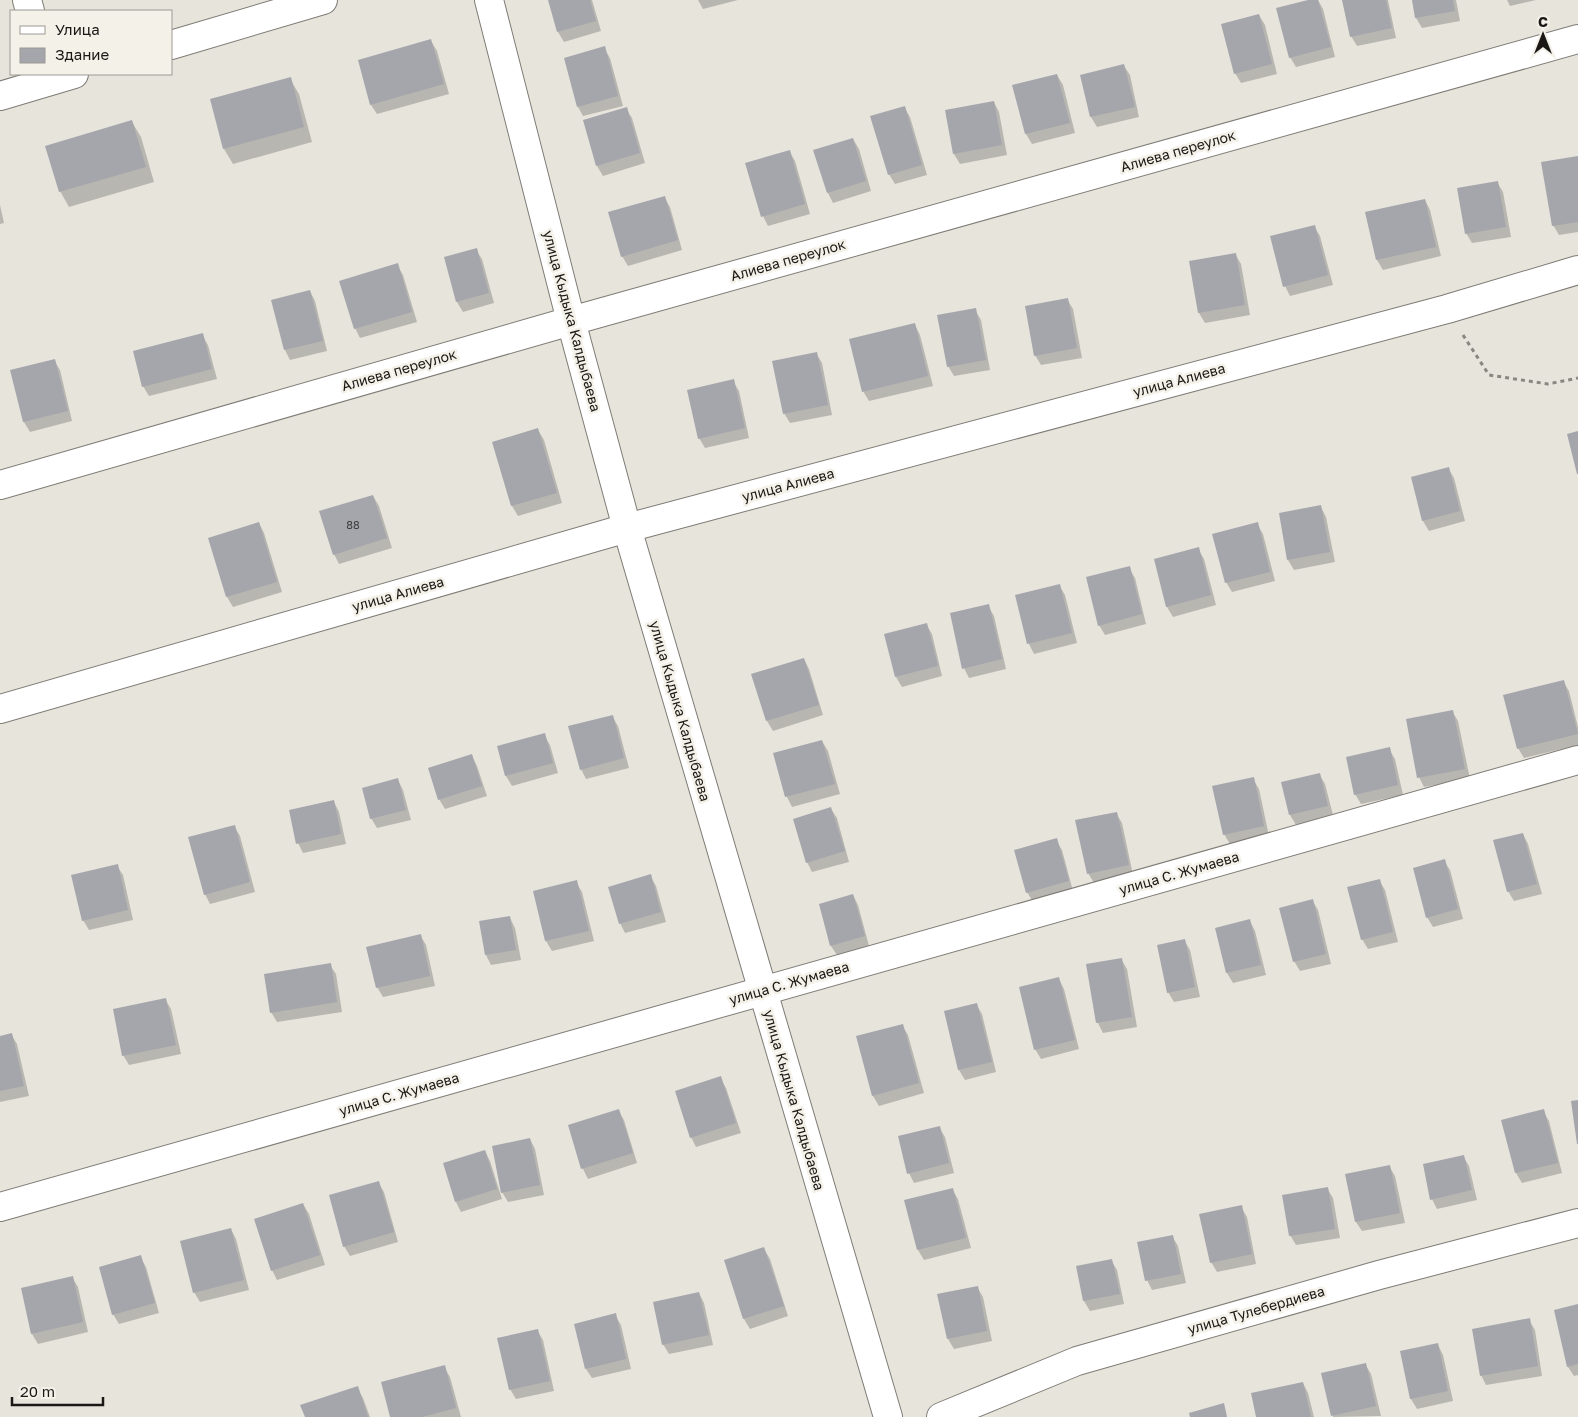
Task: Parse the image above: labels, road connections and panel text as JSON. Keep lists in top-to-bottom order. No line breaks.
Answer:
{"streets":{"street":["Алиева переулок","улица Кыдыка Калдыбаева","улица Алиева","улица С. Жумаева","улица Тулебердиева"]},"crossings":[["Алиева переулок","улица Кыдыка Калдыбаева"],["улица Кыдыка Калдыбаева","улица Алиева"],["улица Кыдыка Калдыбаева","улица С. Жумаева"]],"house_numbers":["88"],"legend":["Улица","Здание"],"scale_bar":"20 m","north":"top"}
